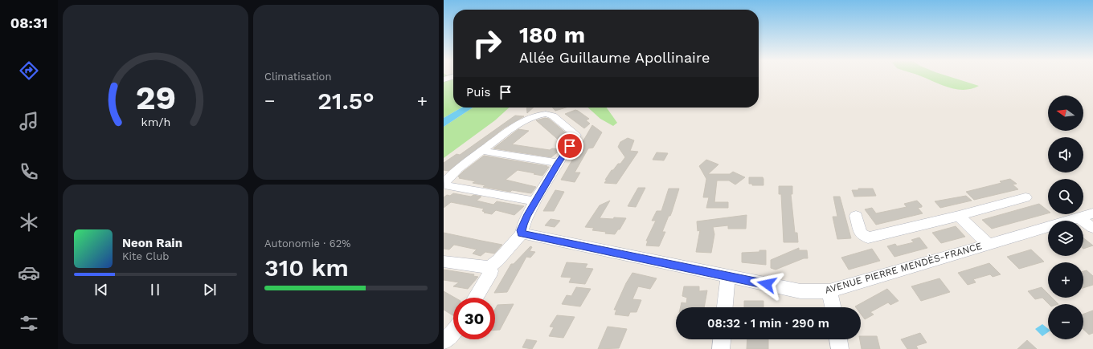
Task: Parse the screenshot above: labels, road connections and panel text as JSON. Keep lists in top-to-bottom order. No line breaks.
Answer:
{"streets":{"street":["AVENUE PIERRE MENDÈS-FRANCE"]},"north":"left","page":{"tabs":"08:31","tile":["Climatisation",["Autonomie · 62%","310 km"]],"turn":["180 m","Allée Guillaume Apollinaire"],"then":"Puis","heat":["−","21.5°","+"],"map_buttons":["+","−"],"song":["Neon Rain","Kite Club"],"limit":"30","trip":"08:32 · 1 min · 290 m","gauge":["29","km/h"]}}
